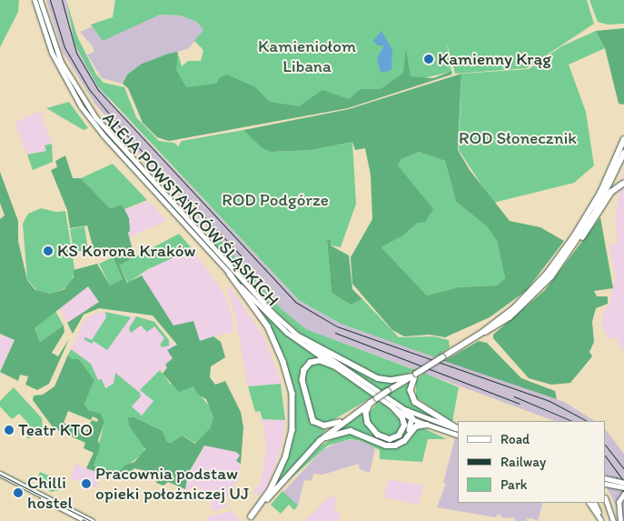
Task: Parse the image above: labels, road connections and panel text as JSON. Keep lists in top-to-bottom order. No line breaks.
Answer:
{"streets":{"main road":["ALEJA POWSTAŃCÓW ŚLĄSKICH"]},"parks":["Kamieniołom Libana","ROD Słonecznik","ROD Podgórze"],"places":["Kamienny Krąg","KS Korona Kraków","Teatr KTO","Pracownia podstaw opieki położniczej UJ","Chilli hostel"],"legend":["Road","Railway","Park"]}
